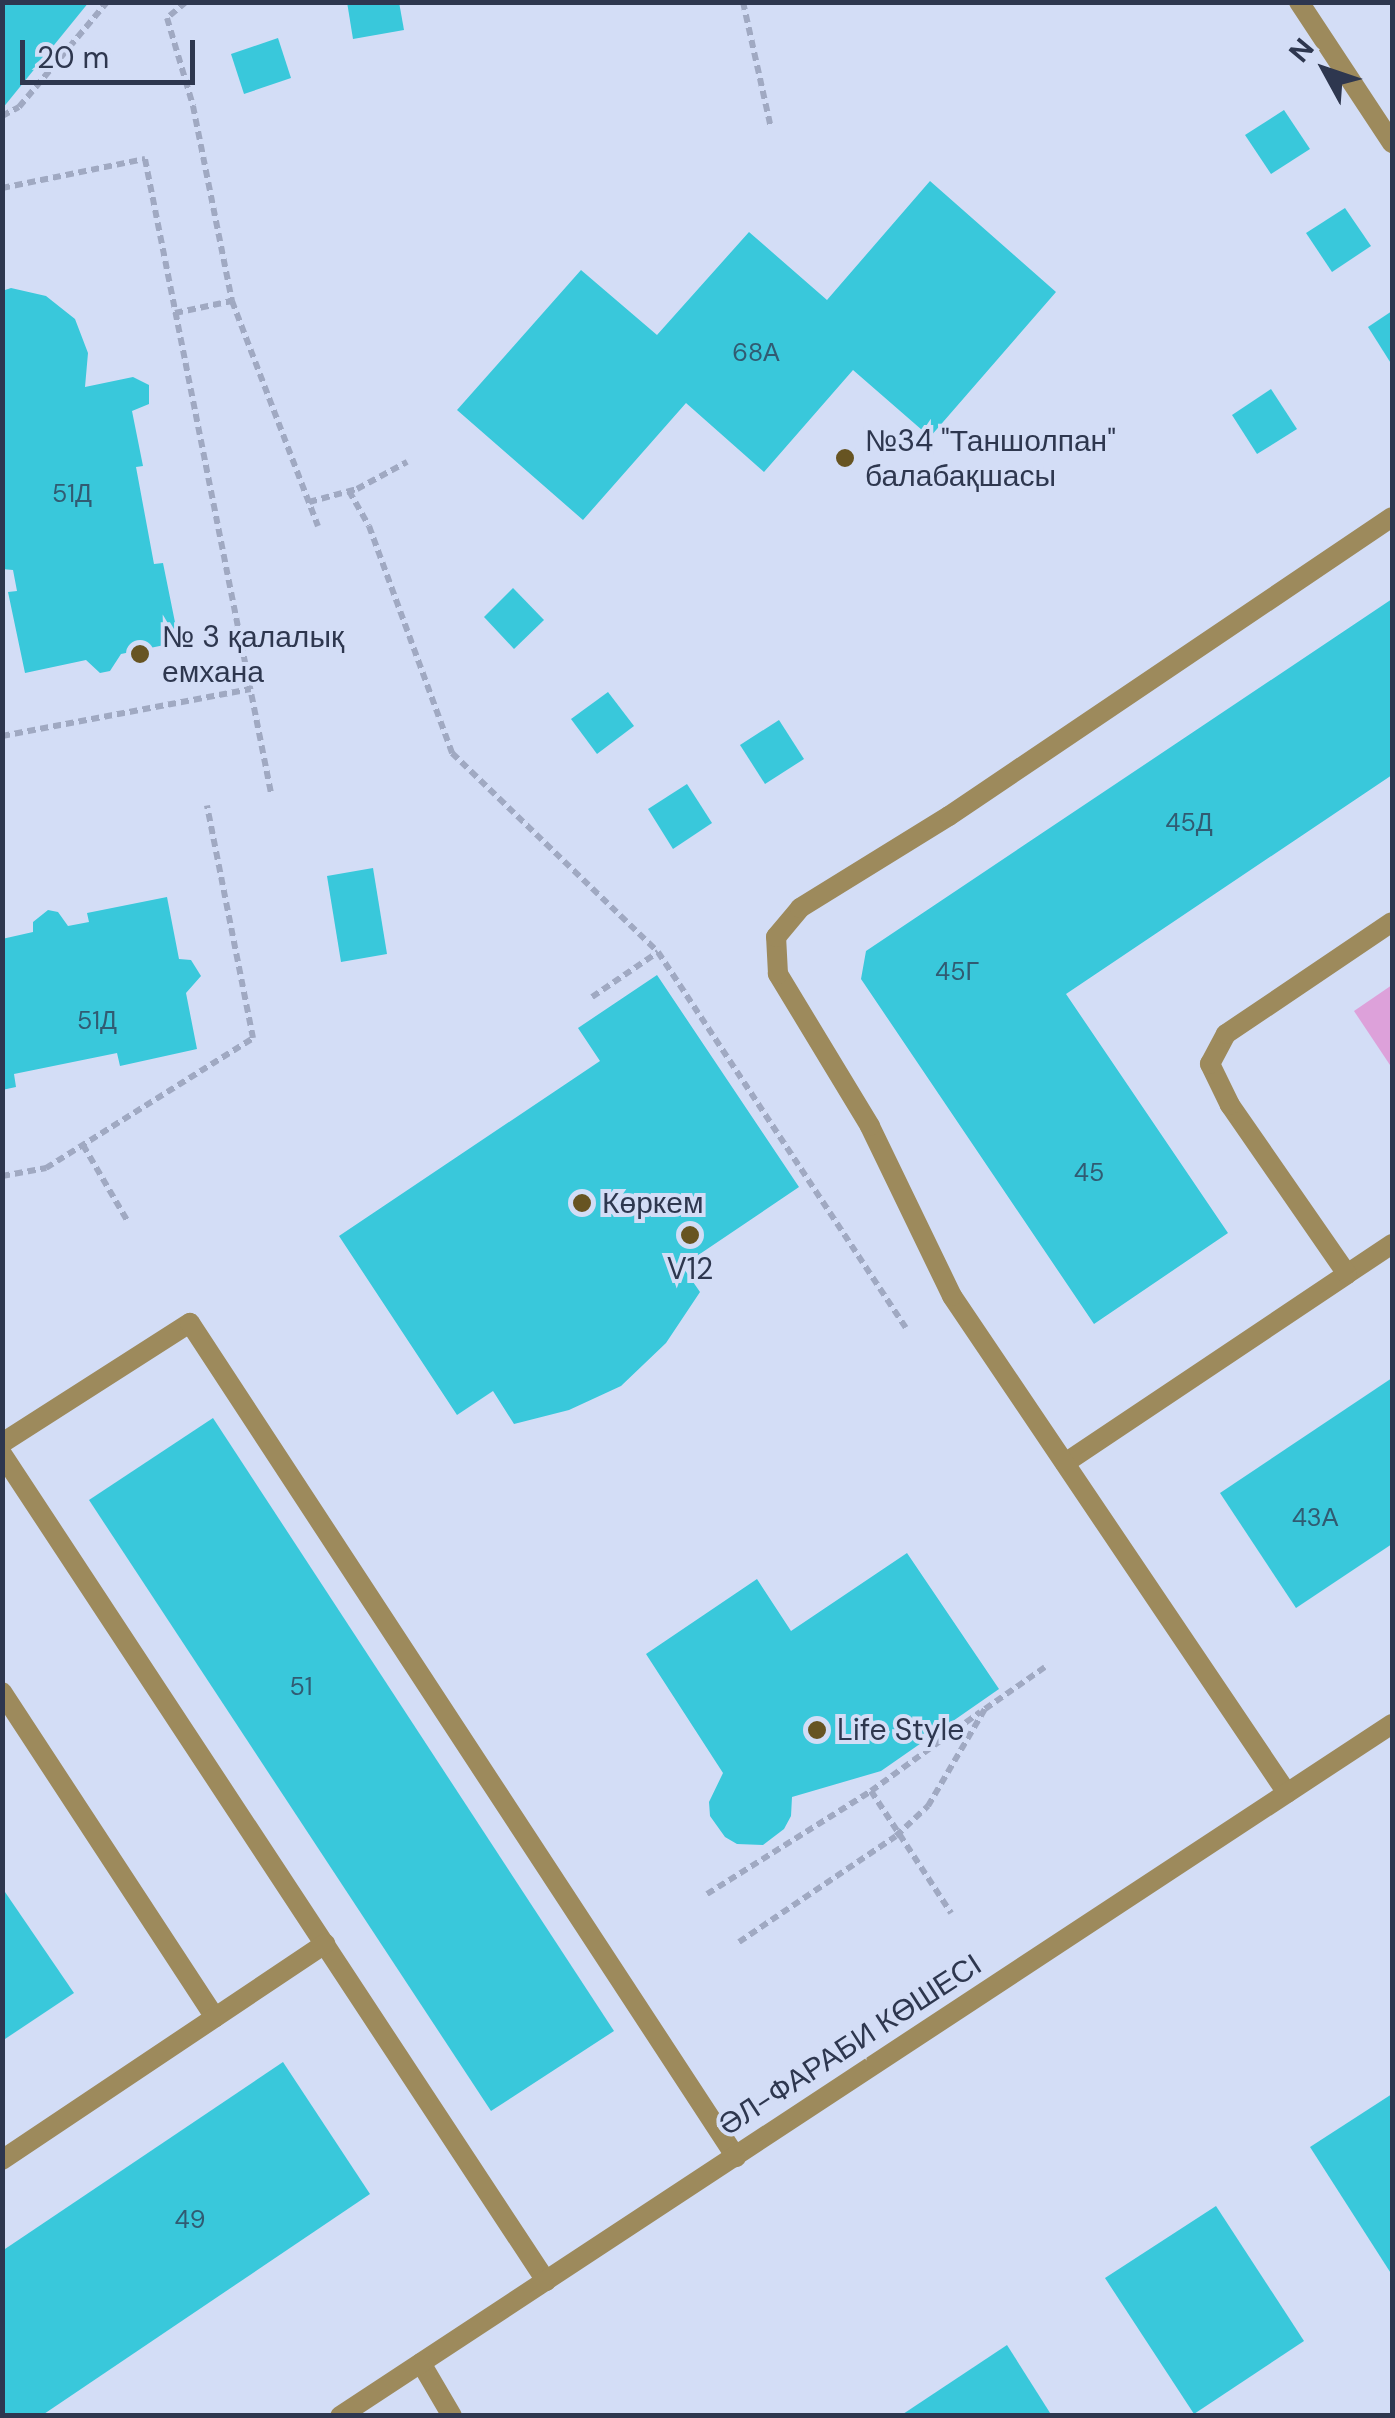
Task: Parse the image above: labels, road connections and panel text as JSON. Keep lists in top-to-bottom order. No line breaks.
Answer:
{"streets":{"street":["ӘЛ-ФАРАБИ КӨШЕСІ"]},"places":["№34 \"Таншолпан\" балабақшасы","№ 3 қалалық емхана","Көркем","V12","Life Style"],"house_numbers":["68А","51Д","45Д","45Г","51Д","45","43А","51","49"],"scale_bar":"20 m","north":"top left"}
